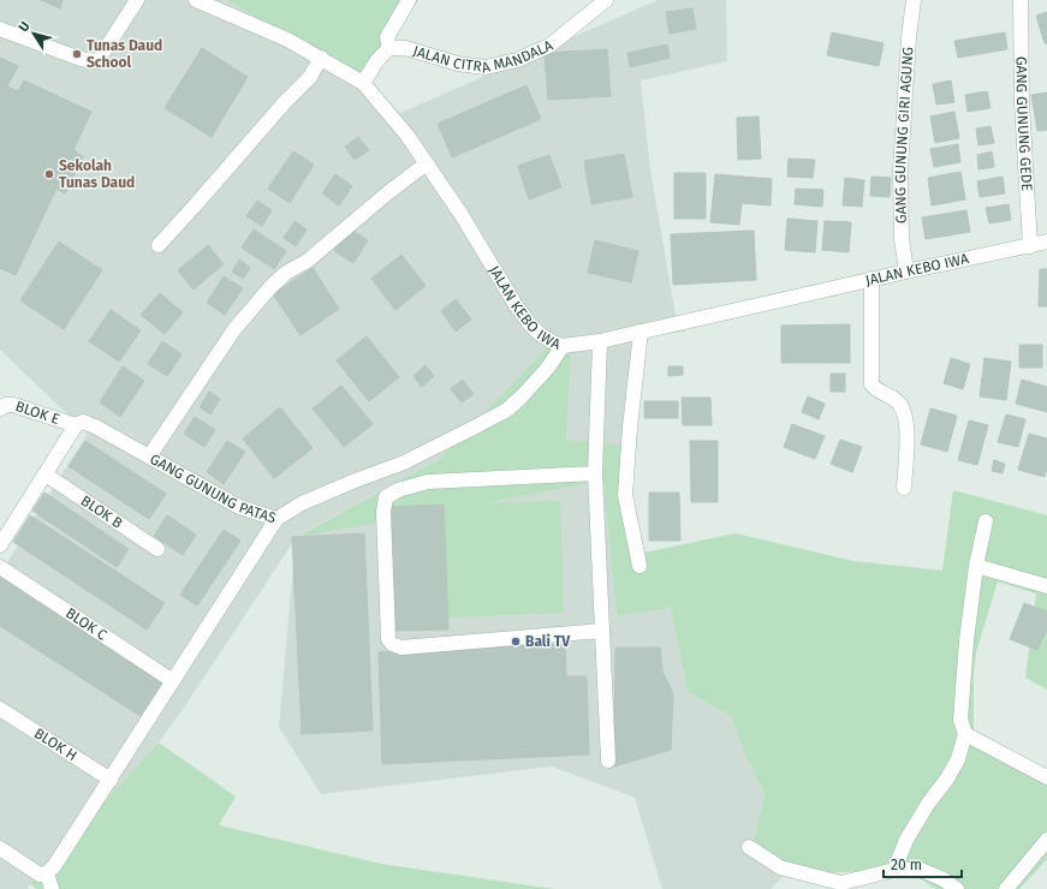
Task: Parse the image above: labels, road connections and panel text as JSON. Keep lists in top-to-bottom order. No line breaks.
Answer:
{"streets":{"street":["JALAN CITRA MANDALA","GANG GUNUNG GEDE","GANG GUNUNG GIRI AGUNG","JALAN KEBO IWA","BLOK E","GANG GUNUNG PATAS","BLOK B","BLOK C","BLOK H"]},"crossings":[["JALAN CITRA MANDALA","JALAN KEBO IWA"],["GANG GUNUNG GEDE","JALAN KEBO IWA"],["GANG GUNUNG GIRI AGUNG","JALAN KEBO IWA"],["JALAN KEBO IWA","GANG GUNUNG PATAS"],["BLOK E","GANG GUNUNG PATAS"]],"places":["Tunas Daud School","Sekolah Tunas Daud","Bali TV"],"scale_bar":"20 m","north":"top left"}
